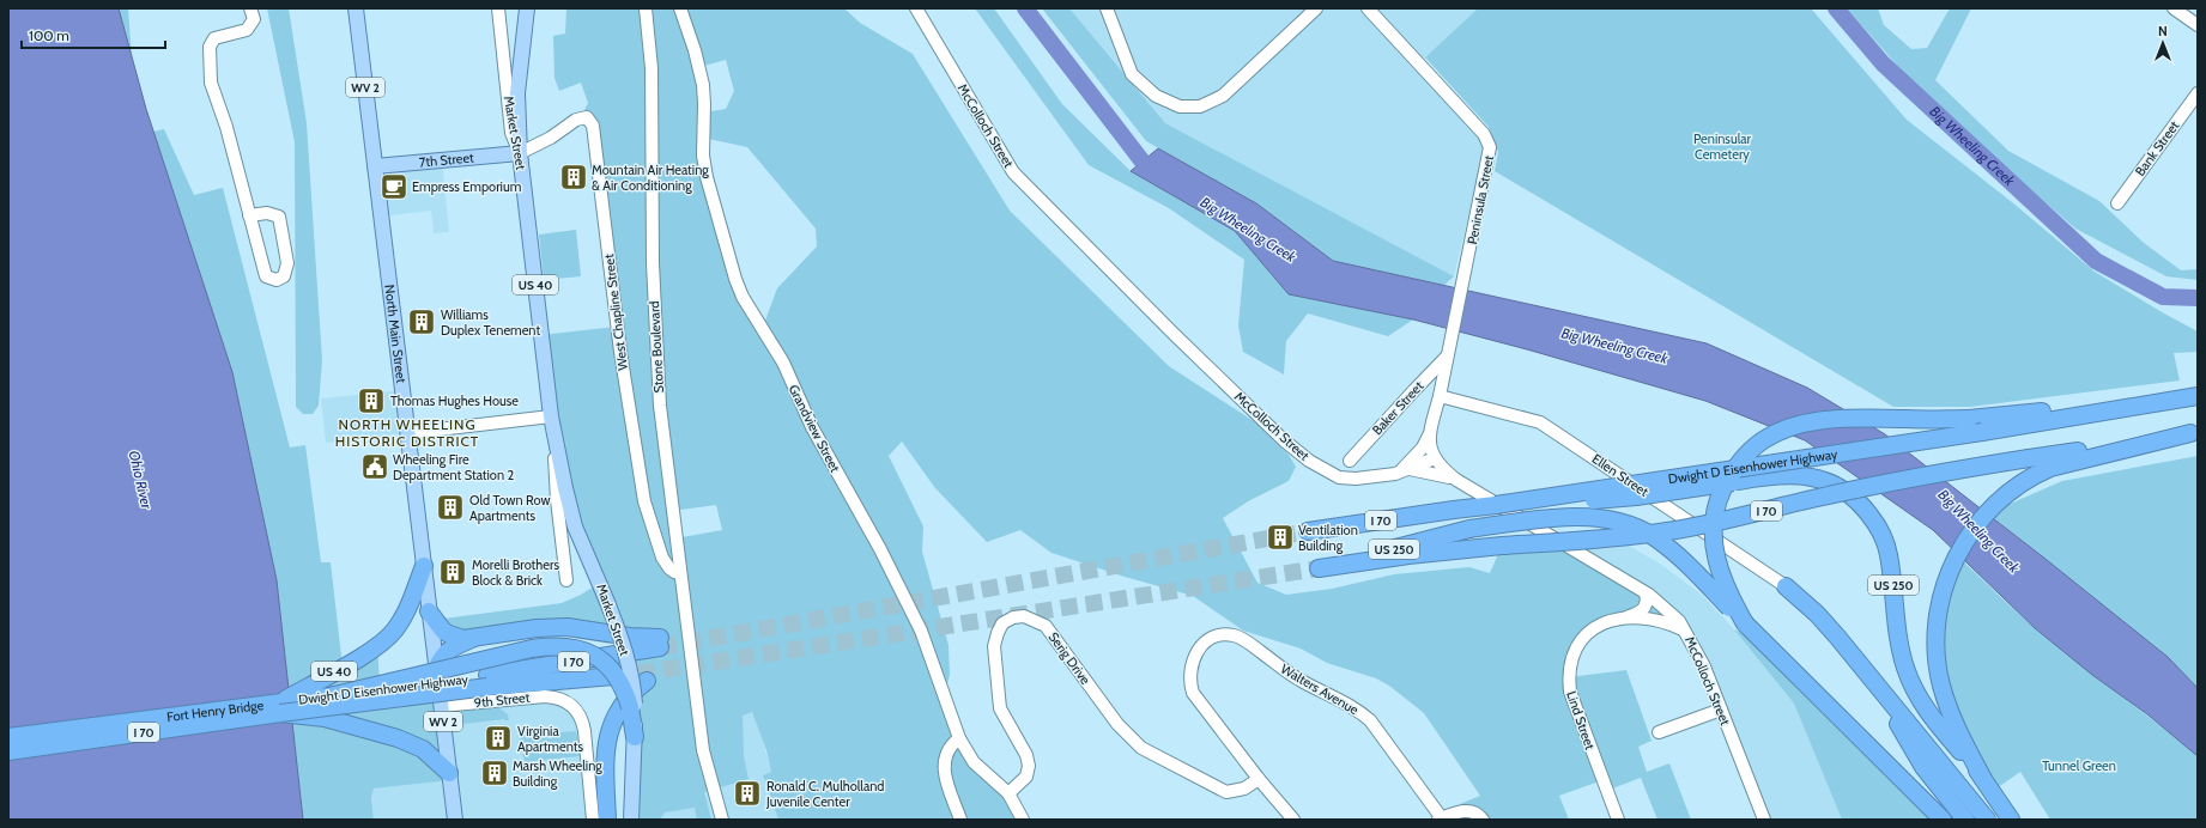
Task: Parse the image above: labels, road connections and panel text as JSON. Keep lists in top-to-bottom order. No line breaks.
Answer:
{"streets":{"highway":["US 40","Dwight D Eisenhower Highway","I 70","US 250","Fort Henry Bridge"],"main road":["WV 2","Market Street","7th Street","North Main Street"],"street":["McColloch Street","Bank Street","Peninsula Street","West Chapline Street","Stone Boulevard","Baker Street","Grandview Street","Ellen Street","Serig Drive","Walters Avenue","9th Street","Lind Street"]},"crossings":[["McColloch Street","Lind Street"],["Market Street","7th Street"],["Market Street","US 40"],["Market Street","West Chapline Street"],["7th Street","US 40"],["7th Street","West Chapline Street"],["7th Street","North Main Street"],["Peninsula Street","Baker Street"],["Peninsula Street","Ellen Street"],["US 40","West Chapline Street"],["US 40","North Main Street"],["US 40","Dwight D Eisenhower Highway"],["US 40","Fort Henry Bridge"],["West Chapline Street","Stone Boulevard"],["North Main Street","9th Street"],["Grandview Street","Serig Drive"],["Dwight D Eisenhower Highway","I 70"],["Dwight D Eisenhower Highway","US 250"],["Dwight D Eisenhower Highway","Fort Henry Bridge"],["I 70","US 250"],["Serig Drive","Walters Avenue"]],"districts":["NORTH WHEELING HISTORIC DISTRICT"],"water":["Big Wheeling Creek","Ohio River"],"parks":["Peninsular Cemetery","Tunnel Green"],"places":{"building":["Mountain Air Heating & Air Conditioning","Williams Duplex Tenement","Thomas Hughes House","Old Town Row Apartments","Ventilation Building","Morelli Brothers Block & Brick","Virginia Apartments","Marsh Wheeling Building","Ronald C. Mulholland Juvenile Center"],"cafe":["Empress Emporium"],"public building":["Wheeling Fire Department Station 2"]},"scale_bar":"100 m","north":"top"}
